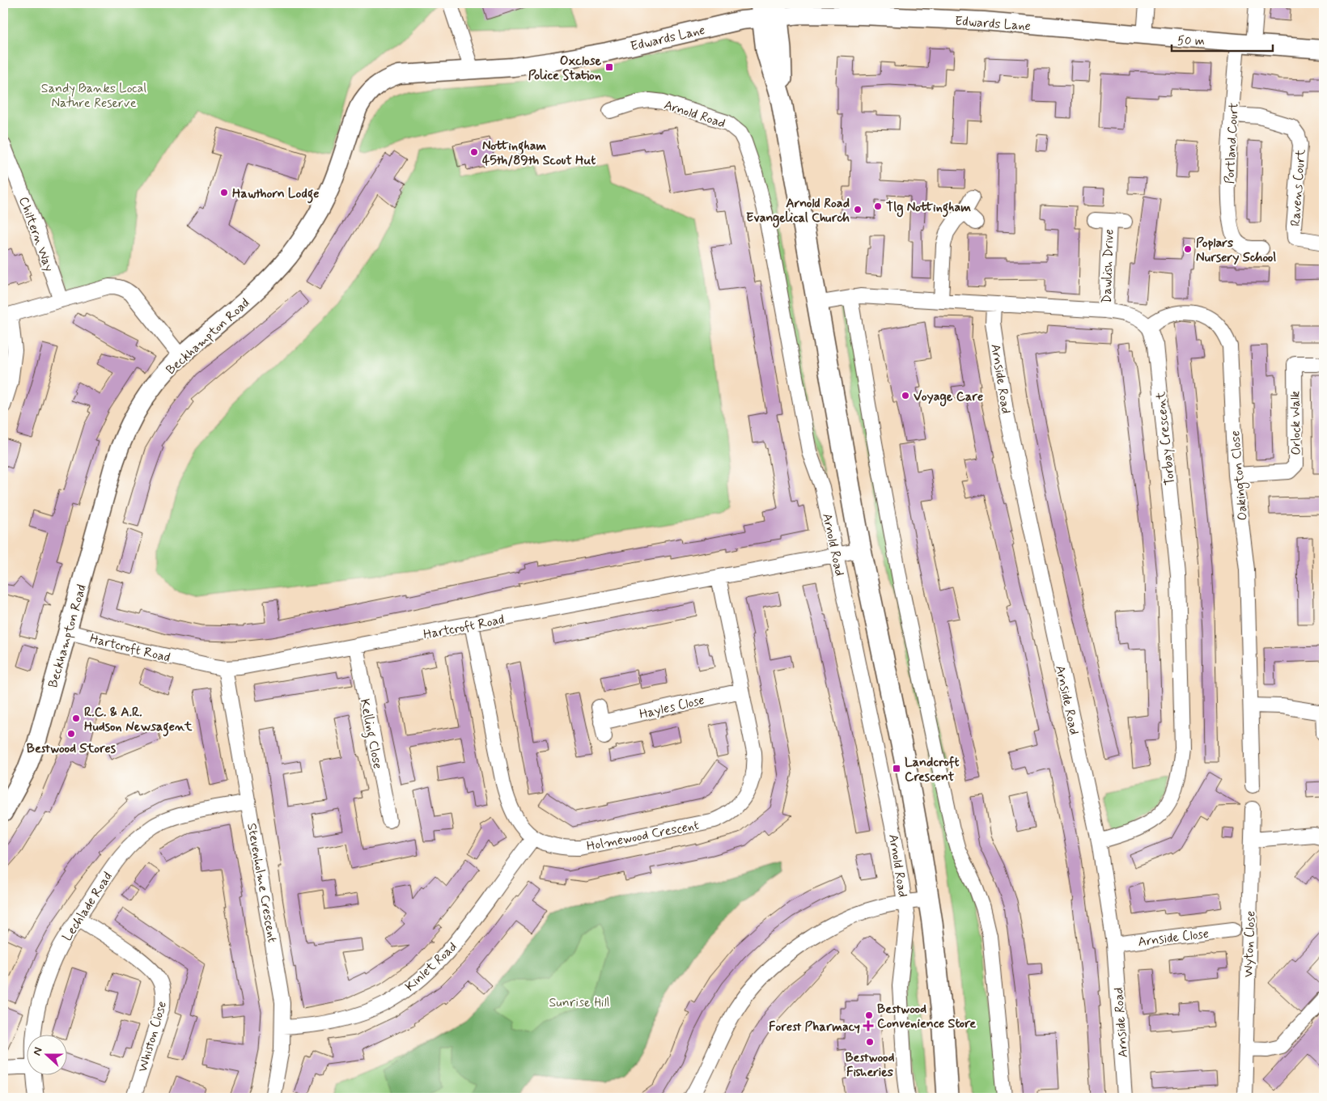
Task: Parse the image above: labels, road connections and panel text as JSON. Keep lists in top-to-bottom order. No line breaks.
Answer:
{"streets":{"main road":["Arnold Road"],"street":["Edwards Lane","Portland Court","Ravens Court","Chiltern Way","Dawlish Drive","Beckhampton Road","Arnside Road","Orlock Walk","Torbay Crescent","Oakington Close","Hartcroft Road","Hayles Close","Kelling Close","Holmewood Crescent","Stevenholme Crescent","Lechlade Road","Arnside Close","Wyton Close","Kinlet Road","Whiston Close"]},"crossings":[["Edwards Lane","Arnold Road"],["Edwards Lane","Portland Court"],["Edwards Lane","Beckhampton Road"],["Arnold Road","Hartcroft Road"],["Portland Court","Ravens Court"],["Beckhampton Road","Hartcroft Road"],["Arnside Road","Torbay Crescent"],["Arnside Road","Arnside Close"],["Orlock Walk","Oakington Close"],["Torbay Crescent","Oakington Close"],["Hartcroft Road","Kelling Close"],["Hartcroft Road","Holmewood Crescent"],["Hartcroft Road","Stevenholme Crescent"],["Hayles Close","Holmewood Crescent"],["Holmewood Crescent","Kinlet Road"],["Stevenholme Crescent","Lechlade Road"],["Stevenholme Crescent","Kinlet Road"],["Lechlade Road","Whiston Close"]],"parks":["Sandy Banks Local Nature Reserve","Sunrise Hill"],"places":{"transit":["Oxclose Police Station","Landcroft Crescent"],"other":["Nottingham 45th/89th Scout Hut","Hawthorn Lodge","Tlg Nottingham","Arnold Road Evangelical Church","Poplars Nursery School","Voyage Care","R.C. & A.R. Hudson Newsagent","Bestwood Stores","Bestwood Convenience Store","Bestwood Fisheries"],"health":["Forest Pharmacy"]},"scale_bar":"50 m","north":"left"}
